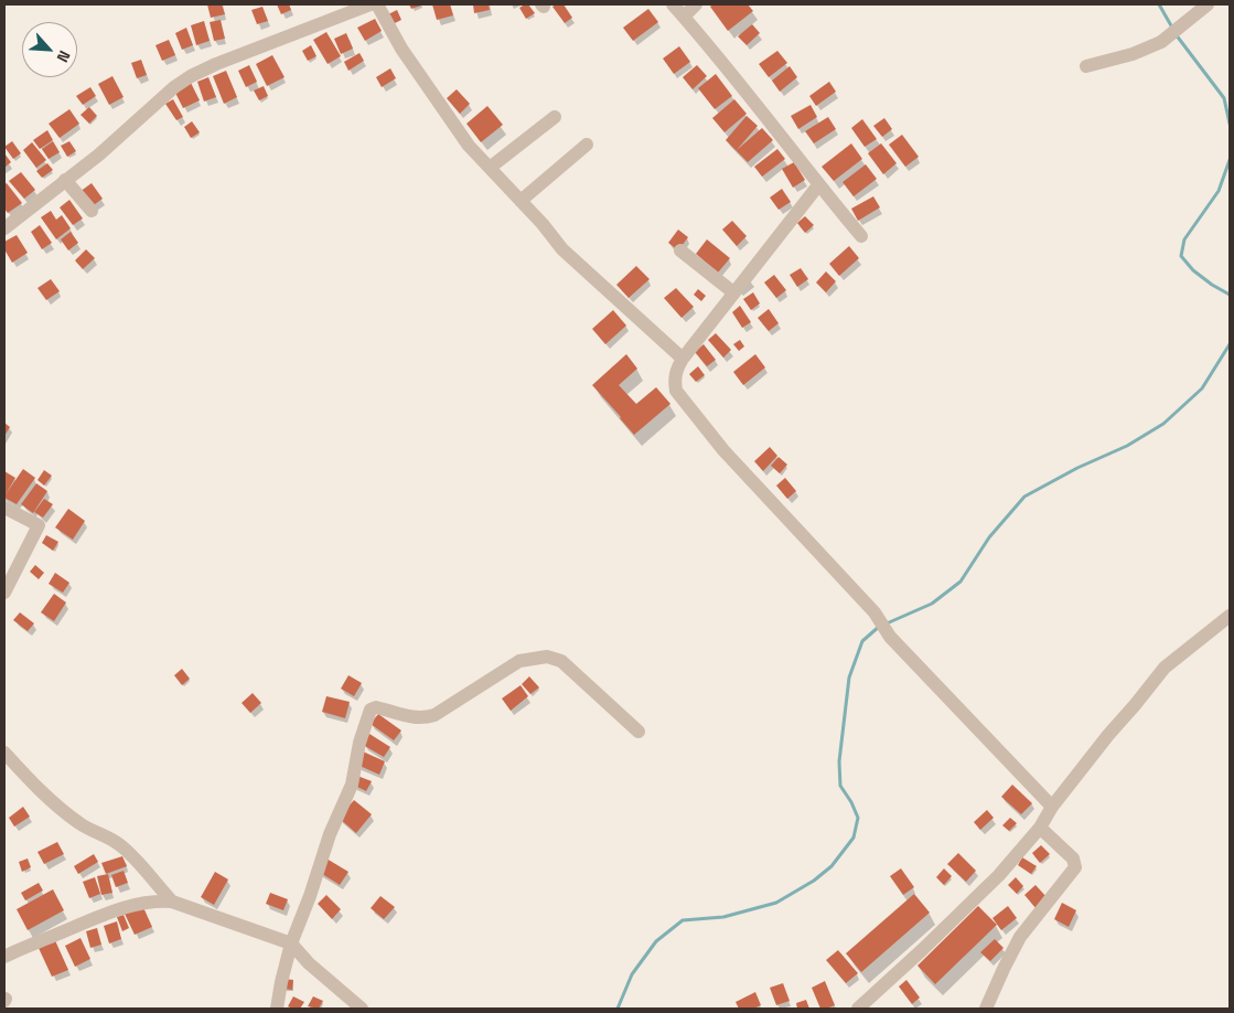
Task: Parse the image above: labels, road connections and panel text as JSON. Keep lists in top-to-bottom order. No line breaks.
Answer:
{"north":"bottom right"}
